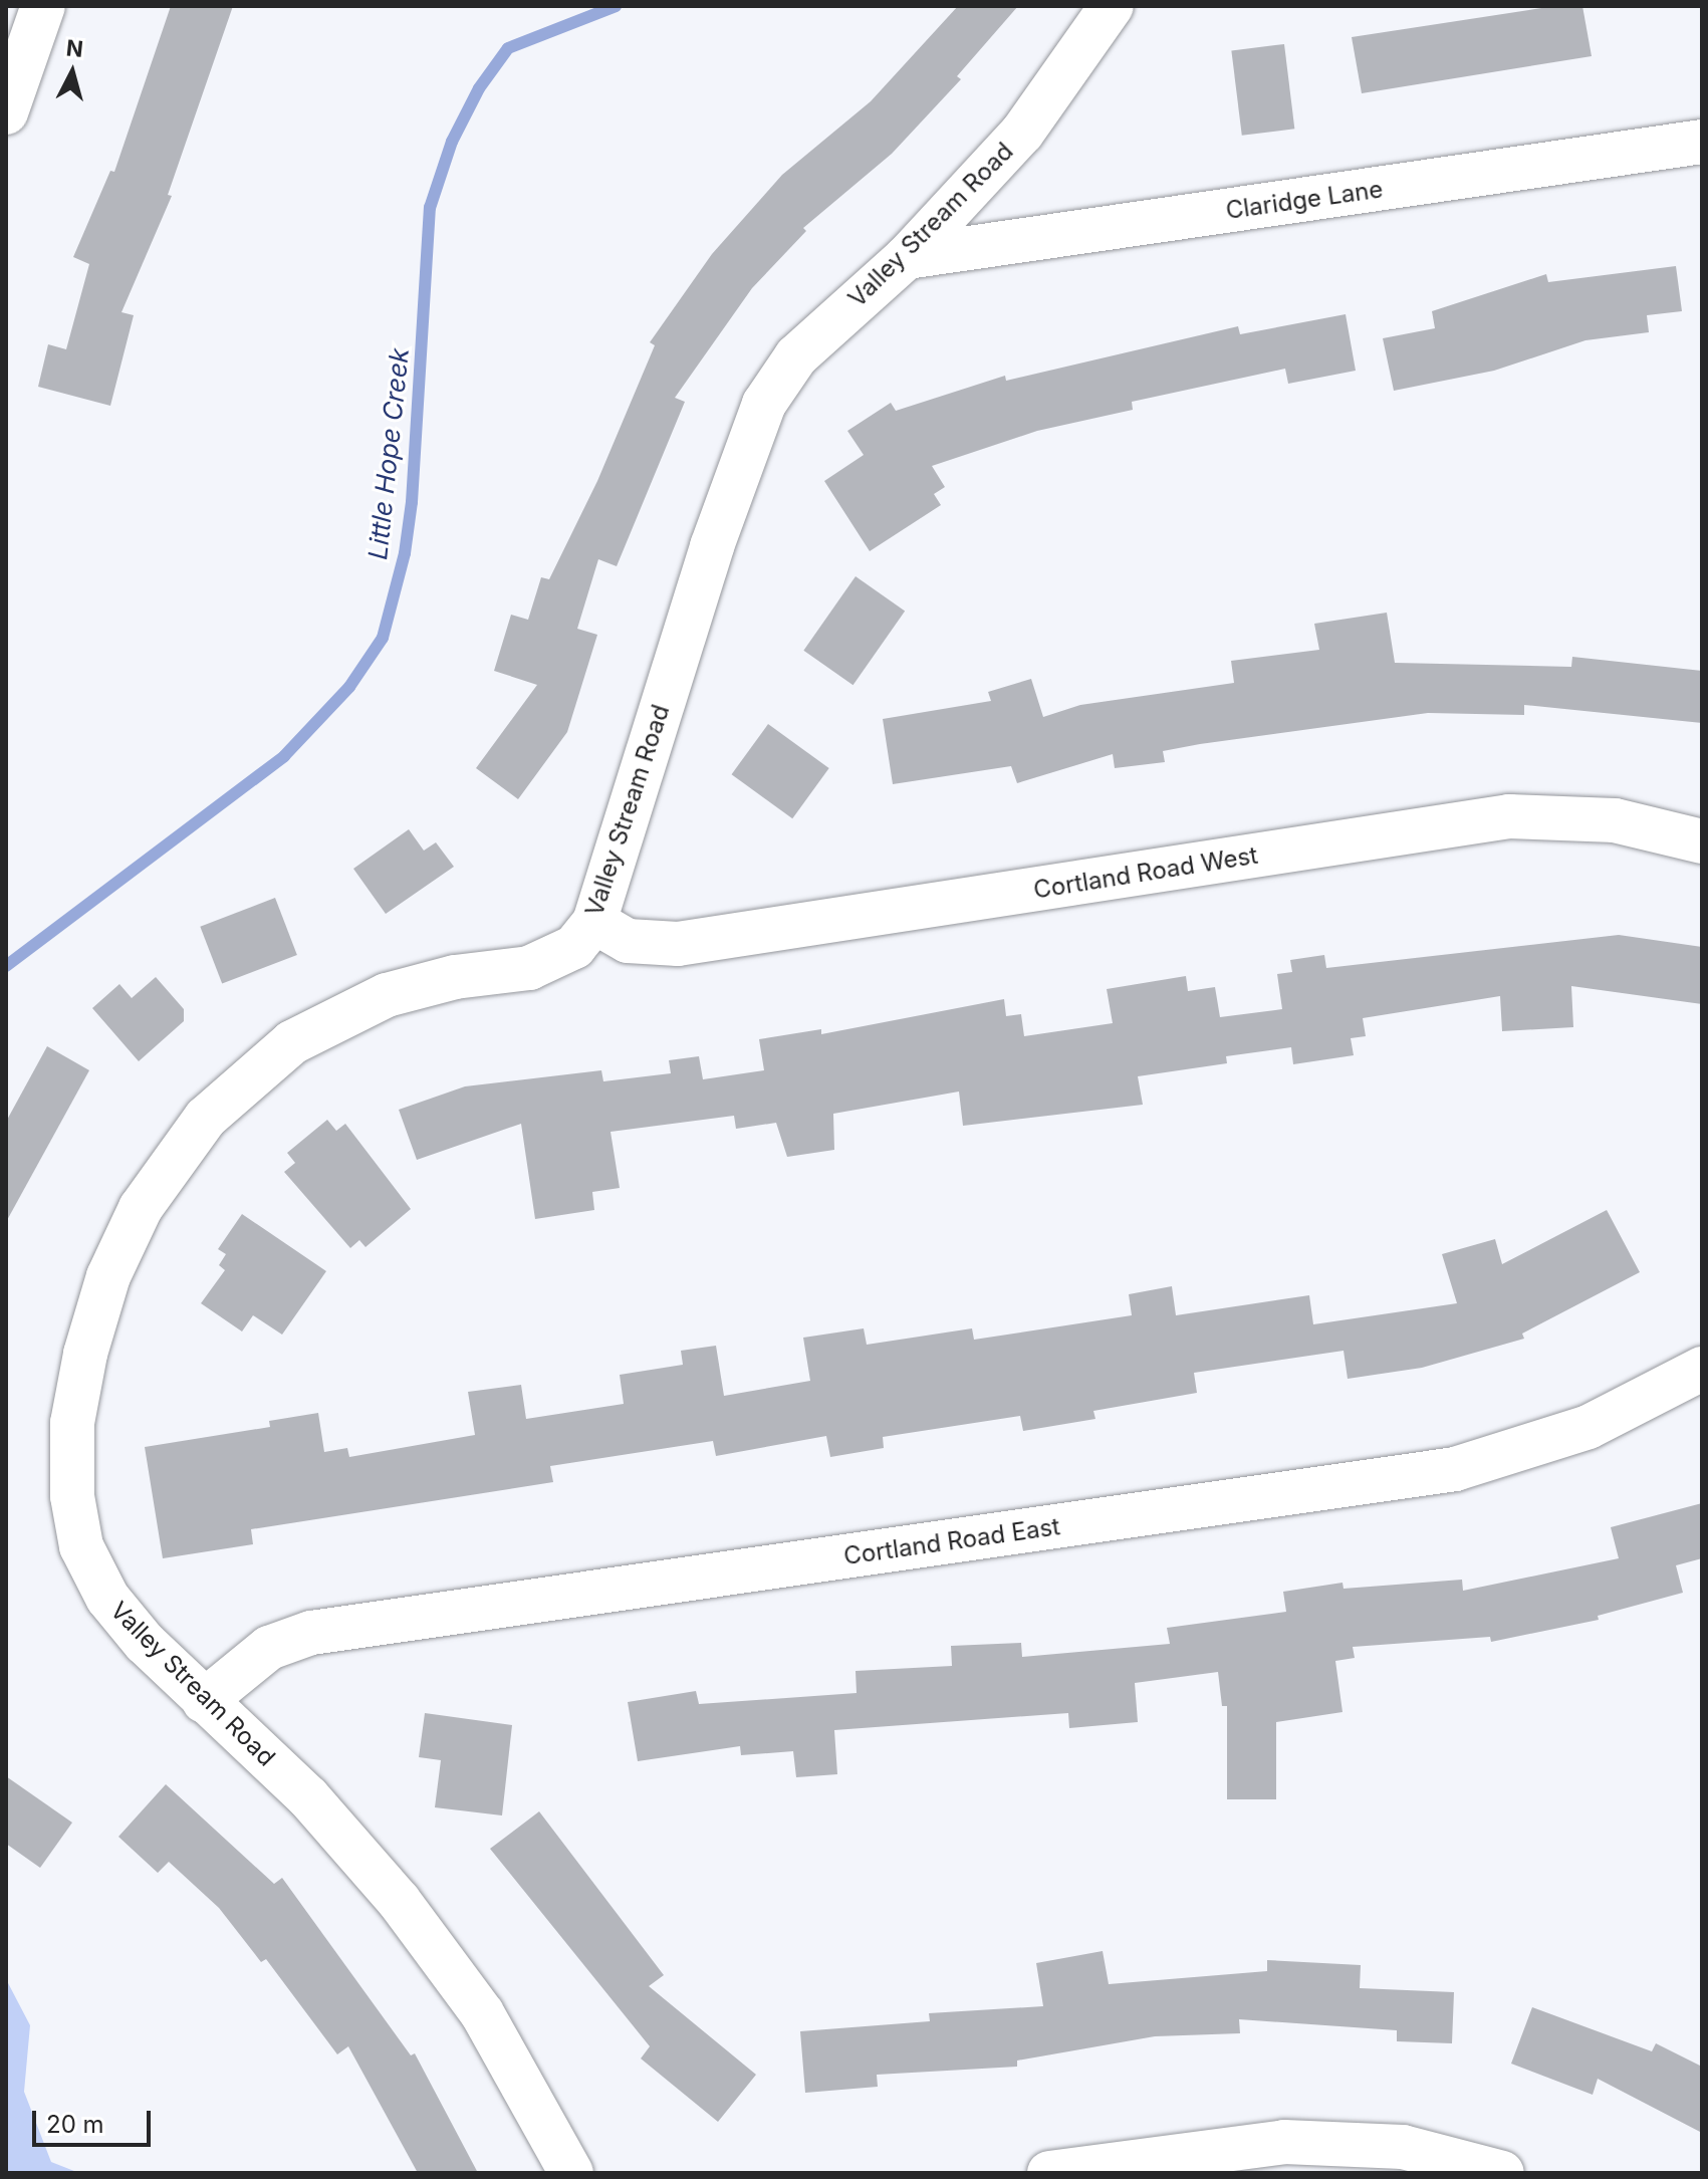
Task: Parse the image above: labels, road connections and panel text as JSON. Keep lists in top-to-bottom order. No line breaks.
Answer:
{"streets":{"street":["Claridge Lane","Valley Stream Road","Cortland Road West","Cortland Road East"]},"crossings":[["Claridge Lane","Valley Stream Road"],["Valley Stream Road","Cortland Road West"],["Valley Stream Road","Cortland Road East"]],"water":["Little Hope Creek"],"scale_bar":"20 m","north":"top"}
